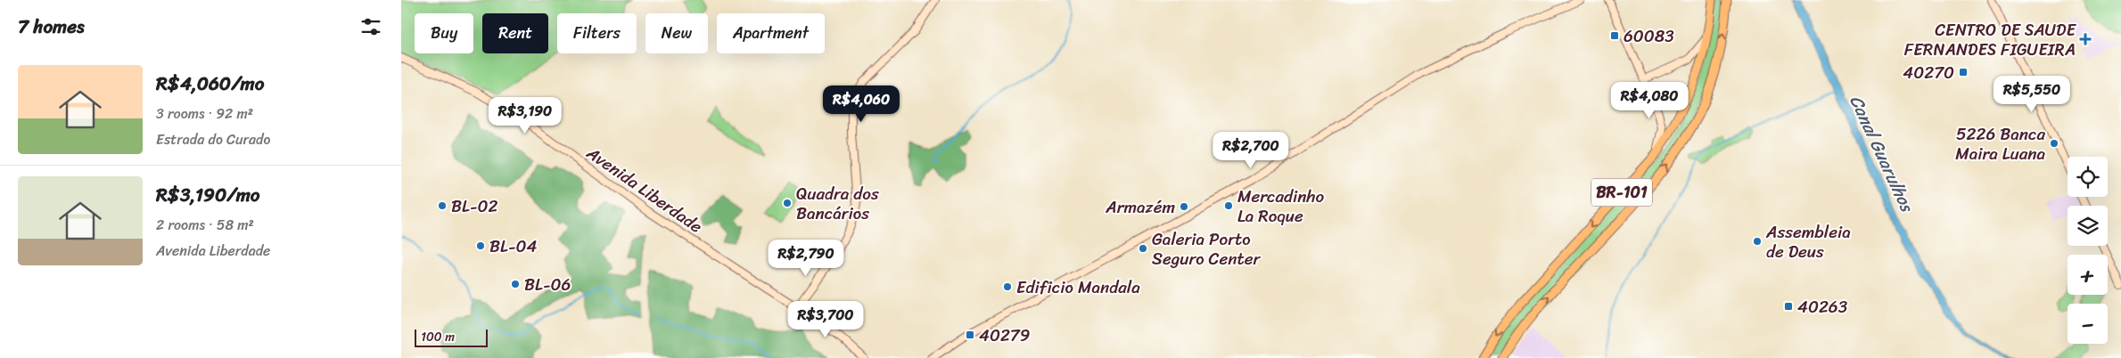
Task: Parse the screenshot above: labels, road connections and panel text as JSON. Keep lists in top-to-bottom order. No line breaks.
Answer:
{"streets":{"highway":["BR-101"],"main road":["Avenida Liberdade"]},"water":["Canal Guarulhos"],"places":{"transit":["60083","40270","40263","40279"],"health":["CENTRO DE SAUDE FERNANDES FIGUEIRA"],"other":["5226 Banca Maira Luana","Quadra dos Bancários","BL-02","Mercadinho La Roque","Armazém","Assembleia de Deus","BL-04","Galeria Porto Seguro Center","BL-06","Edificio Mandala"]},"scale_bar":"100 m","page":{"heading":"7 homes","chip":["Buy","Rent","Filters","New","Apartment"],"list":[{"name":"R$4,060/mo","note":"3 rooms · 92 m² · Estrada do Curado"},{"name":"R$3,190/mo","note":"2 rooms · 58 m² · Avenida Liberdade"}],"price":["R$5,550","R$4,080","R$4,060","R$3,190","R$2,700","R$2,790","R$3,700"],"map_buttons":["+","−"],"scale":"100 m"}}
